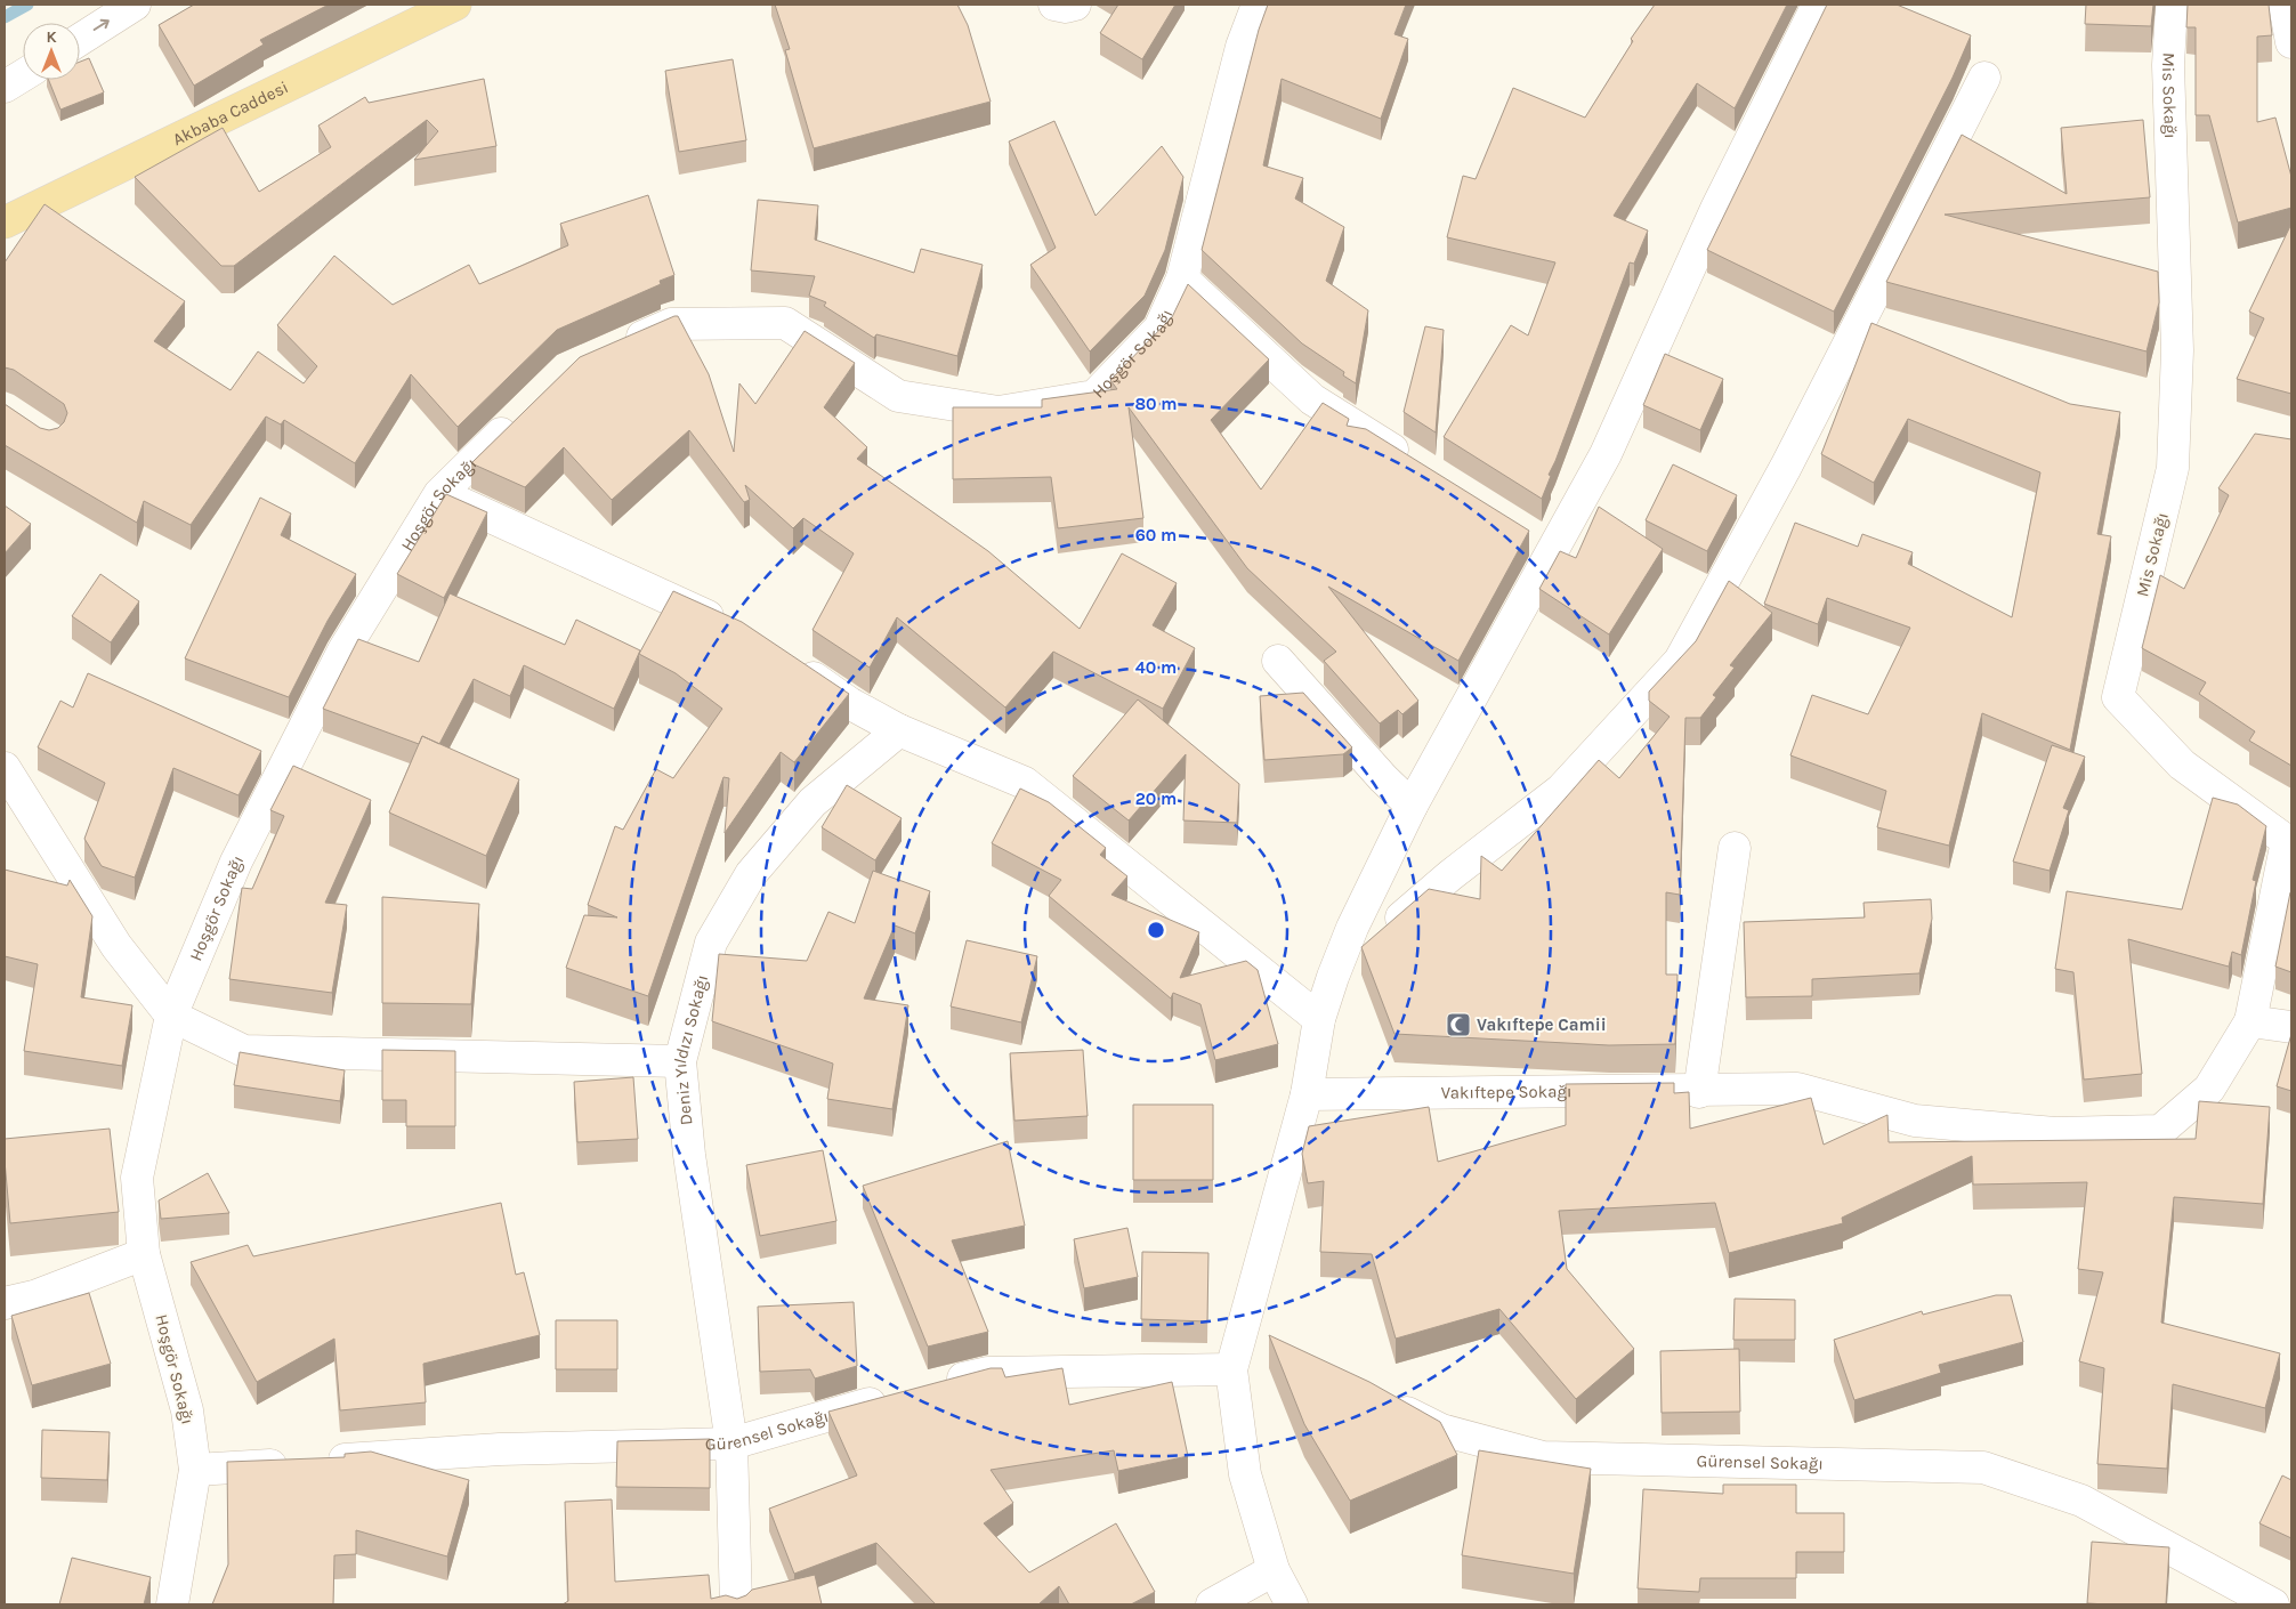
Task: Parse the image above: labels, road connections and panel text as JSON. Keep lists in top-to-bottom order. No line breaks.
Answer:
{"streets":{"main road":["Akbaba Caddesi"],"street":["Mis Sokağı","Hoşgör Sokağı","Deniz Yıldızı Sokağı","Vakıftepe Sokağı","Gürensel Sokağı"]},"crossings":[["Mis Sokağı","Vakıftepe Sokağı"],["Hoşgör Sokağı","Gürensel Sokağı"],["Deniz Yıldızı Sokağı","Gürensel Sokağı"]],"places":{"mosque":["Vakıftepe Camii"]},"north":"top","rings":["80 m","60 m","40 m","20 m"]}
